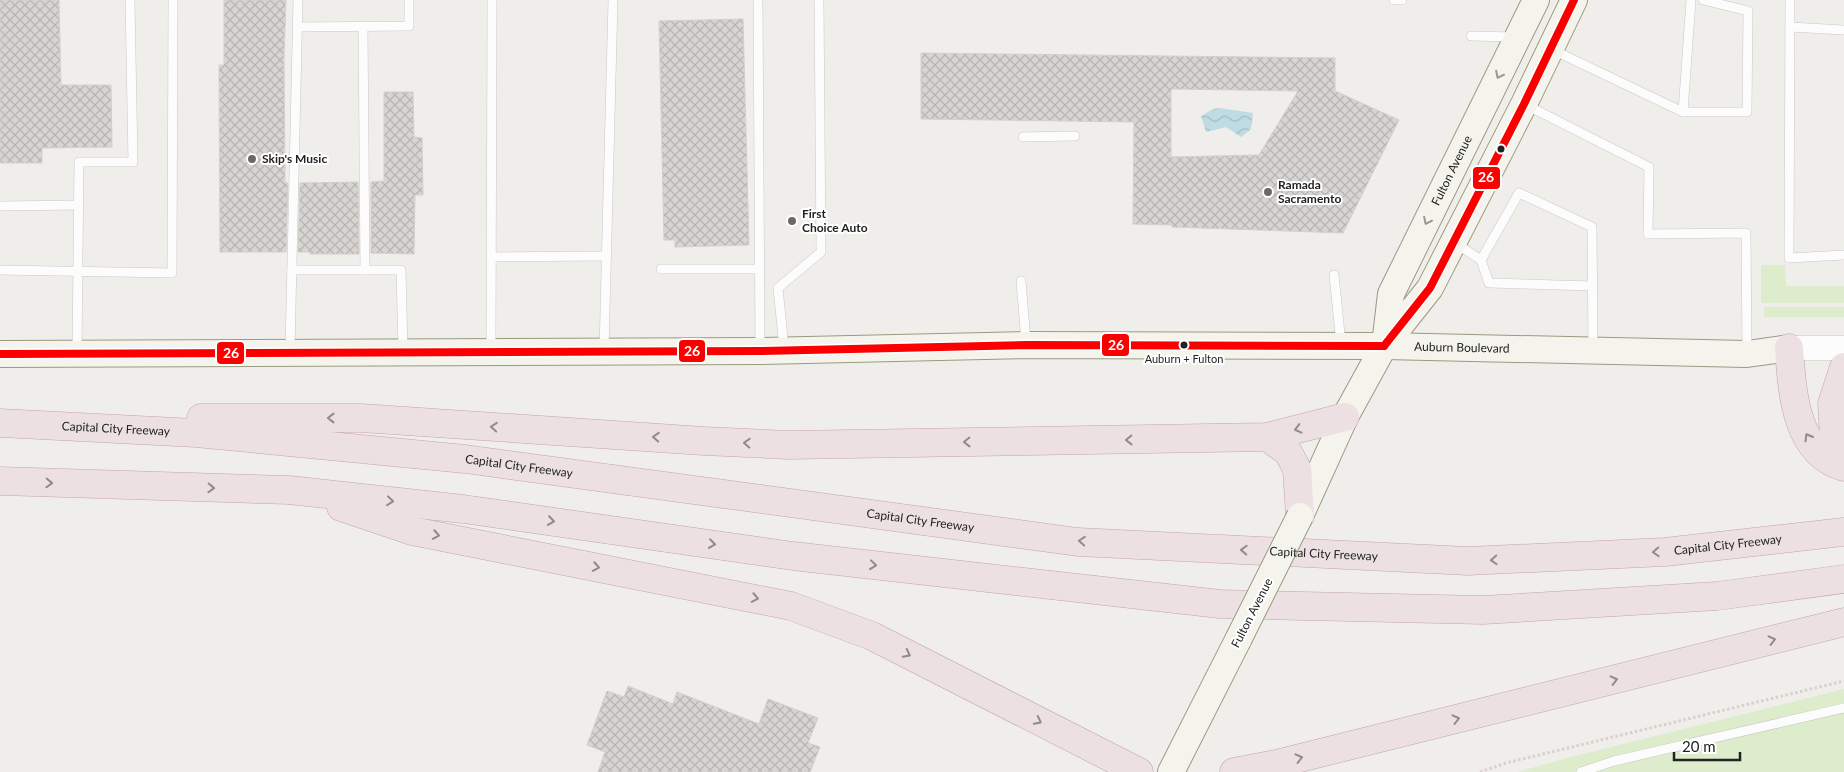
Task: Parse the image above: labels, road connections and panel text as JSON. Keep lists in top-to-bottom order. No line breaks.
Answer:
{"streets":{"highway":["Capital City Freeway"],"main road":["Fulton Avenue","Auburn Boulevard"]},"crossings":[["Fulton Avenue","Auburn Boulevard"]],"places":["Skip's Music","Ramada Sacramento","First Choice Auto","Auburn + Fulton"],"lines":["transit line 26"],"scale_bar":"20 m"}
